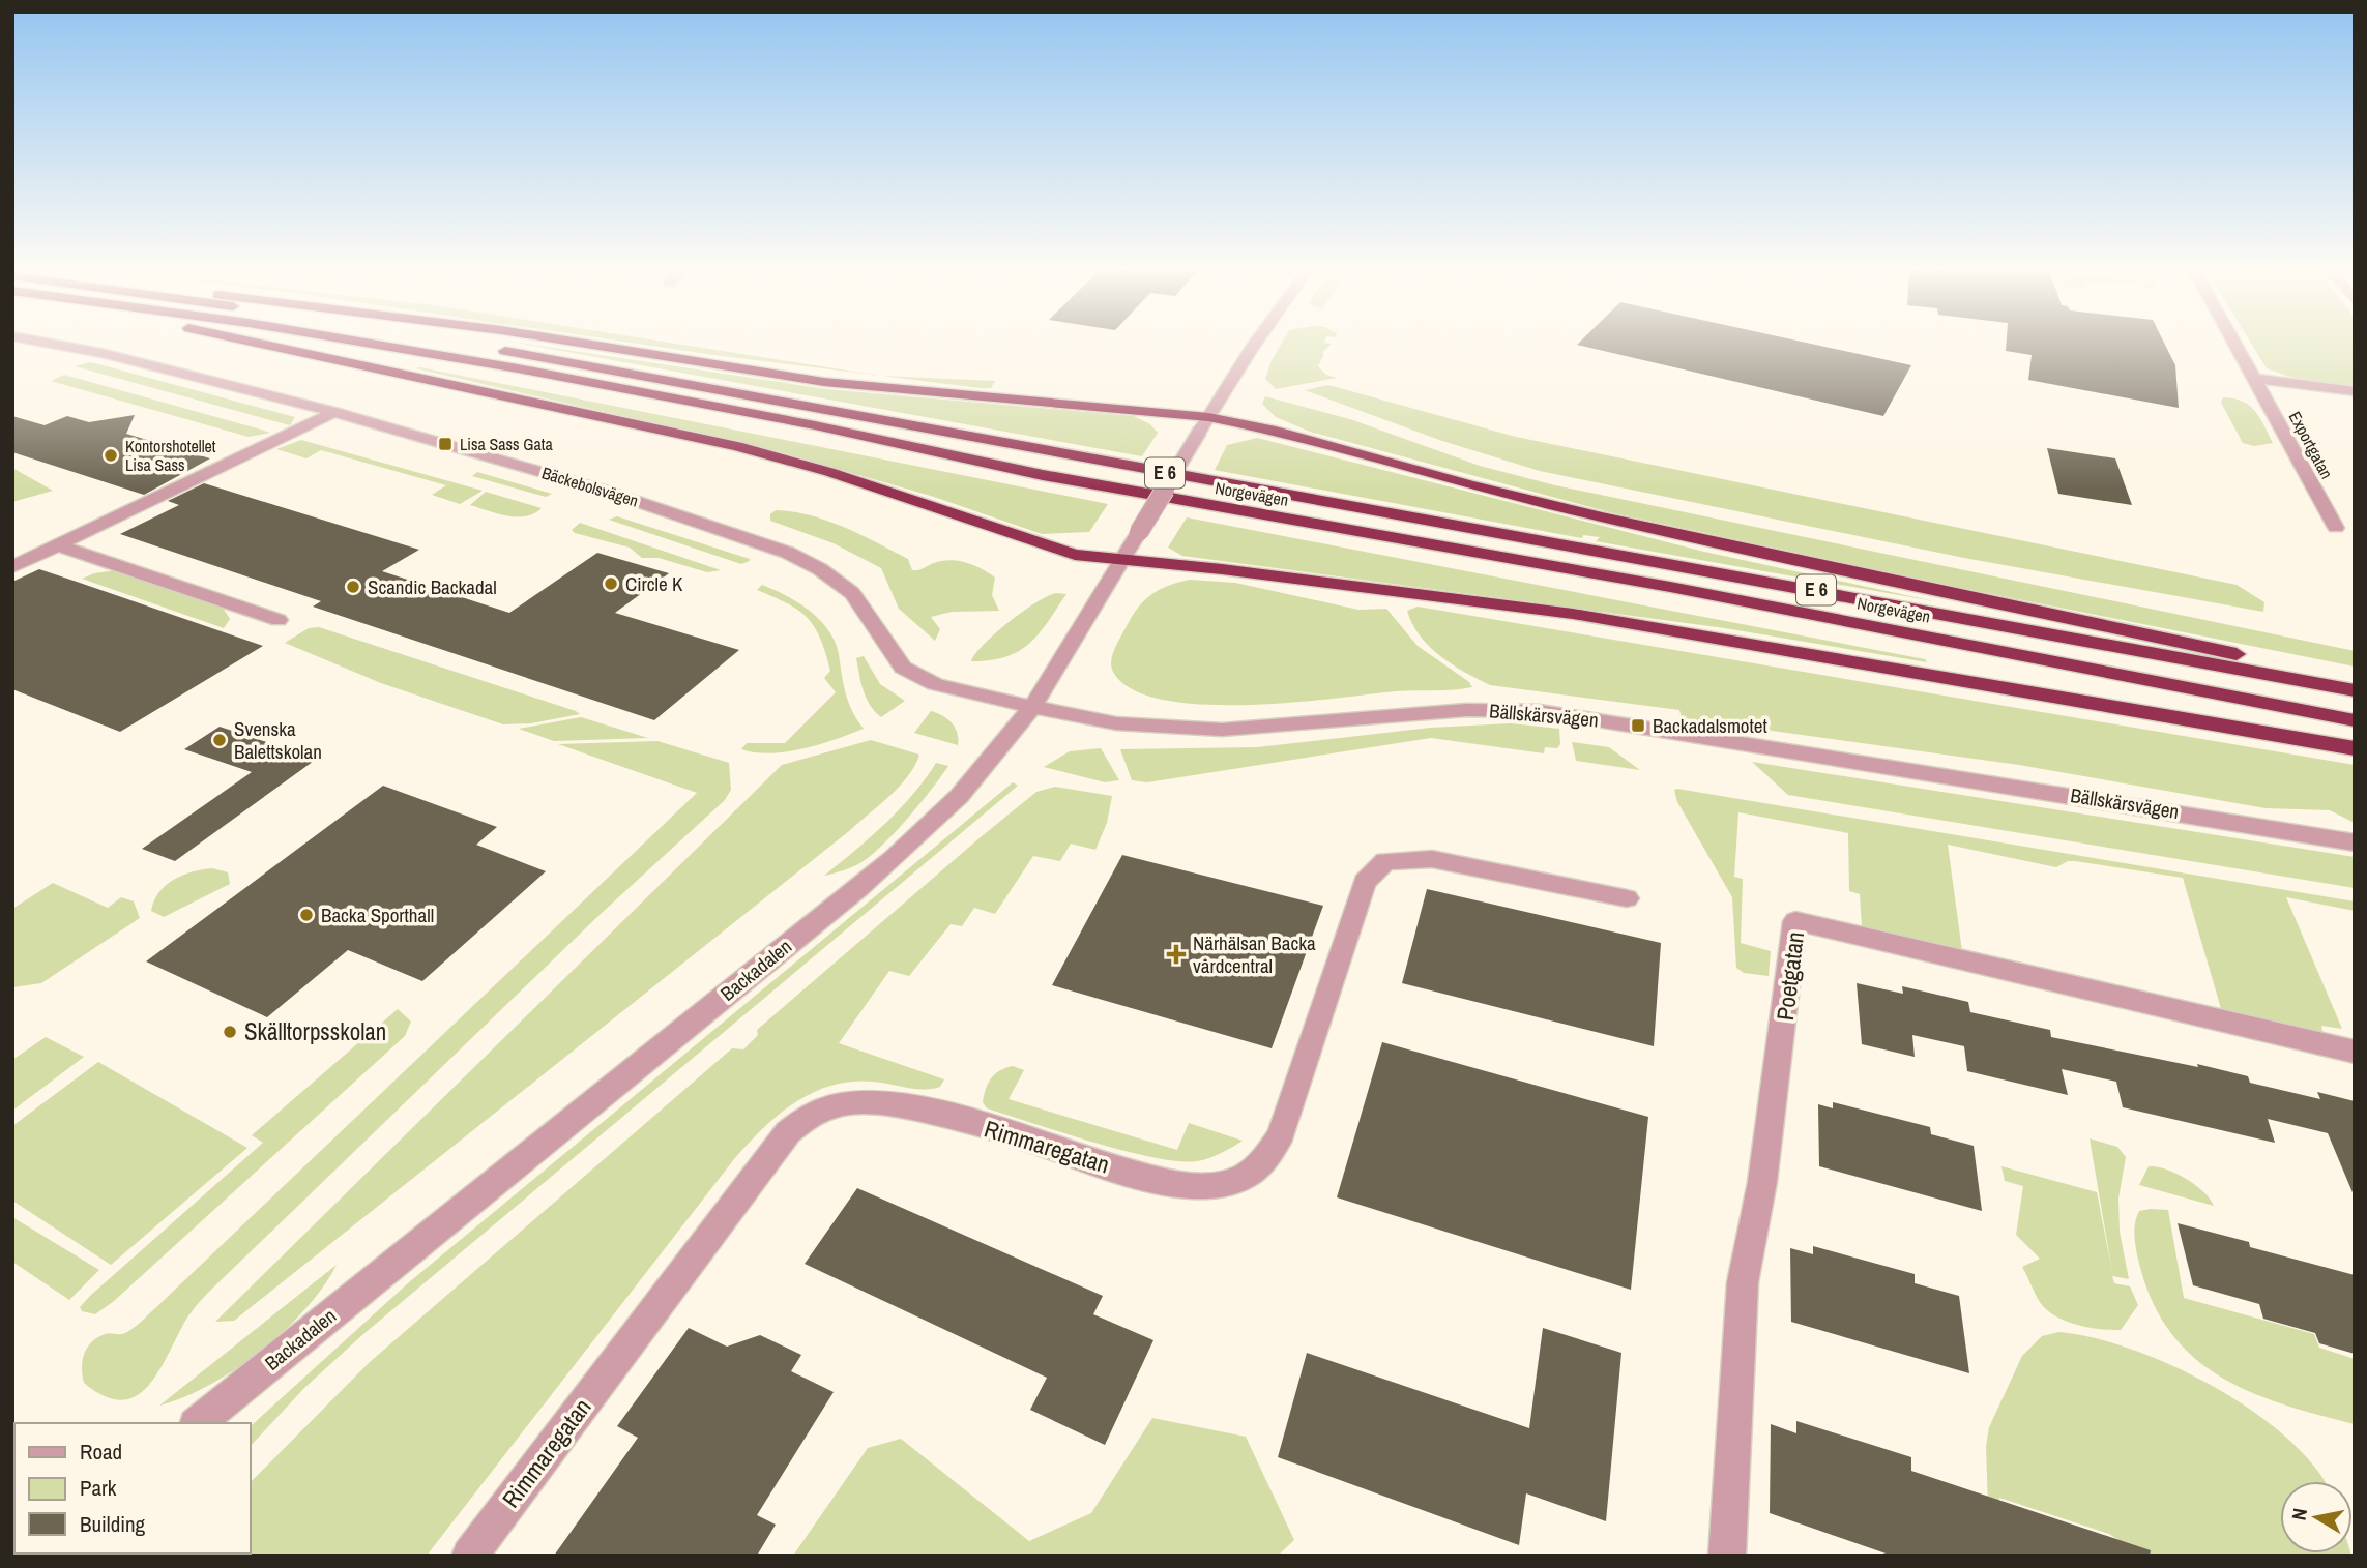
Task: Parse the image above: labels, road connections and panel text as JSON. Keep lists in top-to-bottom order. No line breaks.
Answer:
{"streets":{"highway":["E 6","Norgevägen"],"street":["Exportgatan","Bäckebolsvägen","Bällskärsvägen","Backadalen","Poetgatan","Rimmaregatan"]},"crossings":[["Bäckebolsvägen","Bällskärsvägen"],["Bäckebolsvägen","Backadalen"],["Bällskärsvägen","Backadalen"]],"places":{"transit":["Lisa Sass Gata","Backadalsmotet"],"other":["Kontorshotellet Lisa Sass","Circle K","Scandic Backadal","Svenska Balettskolan","Backa Sporthall","Skälltorpsskolan"],"health":["Närhälsan Backa vårdcentral"]},"legend":["Road","Park","Building"],"north":"left"}
